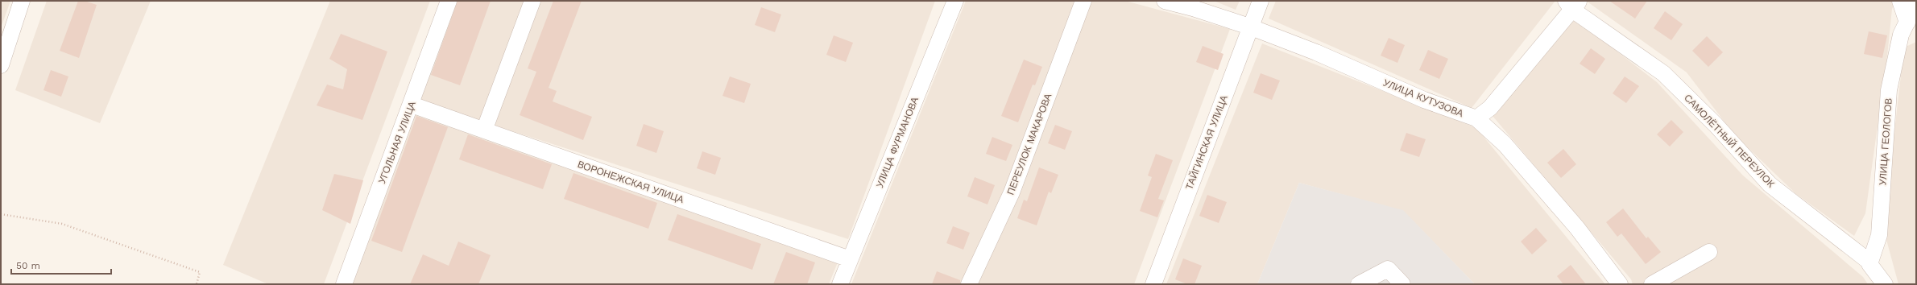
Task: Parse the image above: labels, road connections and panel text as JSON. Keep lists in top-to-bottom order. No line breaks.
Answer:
{"streets":{"street":["УЛИЦА КУТУЗОВА","САМОЛЁТНЫЙ ПЕРЕУЛОК","УЛИЦА ГЕОЛОГОВ","УГОЛЬНАЯ УЛИЦА","УЛИЦА ФУРМАНОВА","ТАЙГИНСКАЯ УЛИЦА","ПЕРЕУЛОК МАКАРОВА","ВОРОНЕЖСКАЯ УЛИЦА"]},"crossings":[["УЛИЦА КУТУЗОВА","САМОЛЁТНЫЙ ПЕРЕУЛОК"],["УЛИЦА КУТУЗОВА","ТАЙГИНСКАЯ УЛИЦА"],["САМОЛЁТНЫЙ ПЕРЕУЛОК","УЛИЦА ГЕОЛОГОВ"],["УГОЛЬНАЯ УЛИЦА","ВОРОНЕЖСКАЯ УЛИЦА"],["УЛИЦА ФУРМАНОВА","ВОРОНЕЖСКАЯ УЛИЦА"]],"scale_bar":"50 m"}
